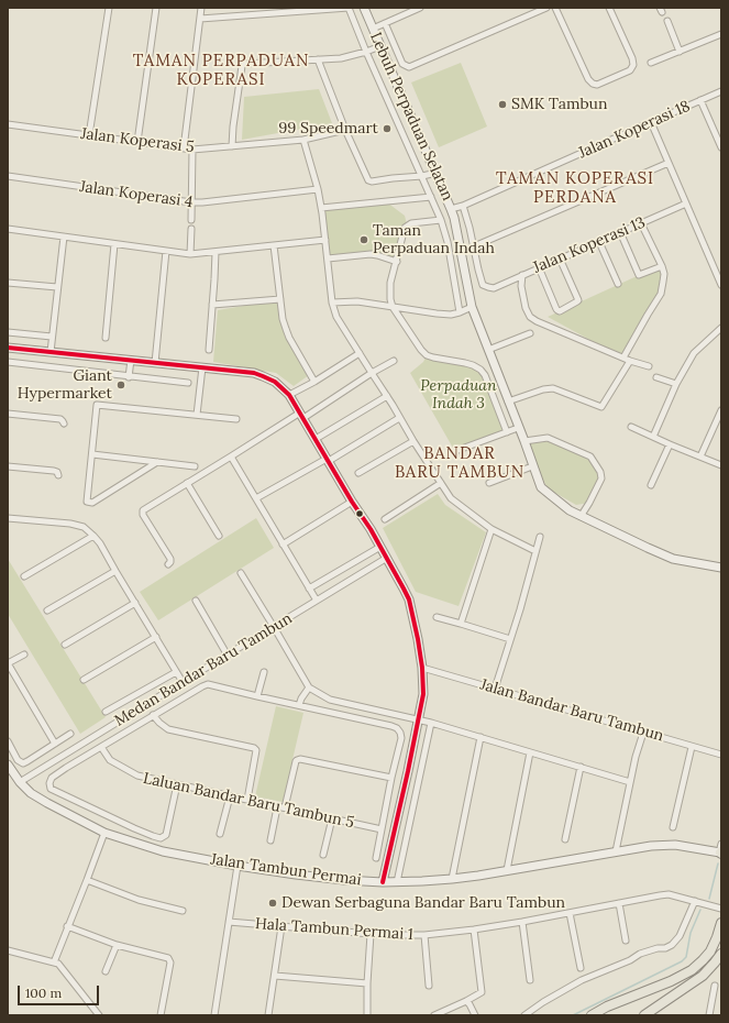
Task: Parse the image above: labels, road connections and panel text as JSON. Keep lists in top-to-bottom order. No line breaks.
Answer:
{"streets":{"street":["Lebuh Perpaduan Selatan","Jalan Koperasi 18","Jalan Koperasi 5","Jalan Koperasi 4","Jalan Koperasi 13","Medan Bandar Baru Tambun","Jalan Bandar Baru Tambun","Laluan Bandar Baru Tambun 5","Jalan Tambun Permai","Hala Tambun Permai 1"]},"crossings":[["Lebuh Perpaduan Selatan","Jalan Koperasi 18"],["Medan Bandar Baru Tambun","Jalan Tambun Permai"]],"districts":["TAMAN PERPADUAN KOPERASI","TAMAN KOPERASI PERDANA","BANDAR BARU TAMBUN"],"parks":["Perpaduan Indah 3"],"places":["SMK Tambun","99 Speedmart","Taman Perpaduan Indah","Giant Hypermarket","Dewan Serbaguna Bandar Baru Tambun"],"scale_bar":"100 m"}
